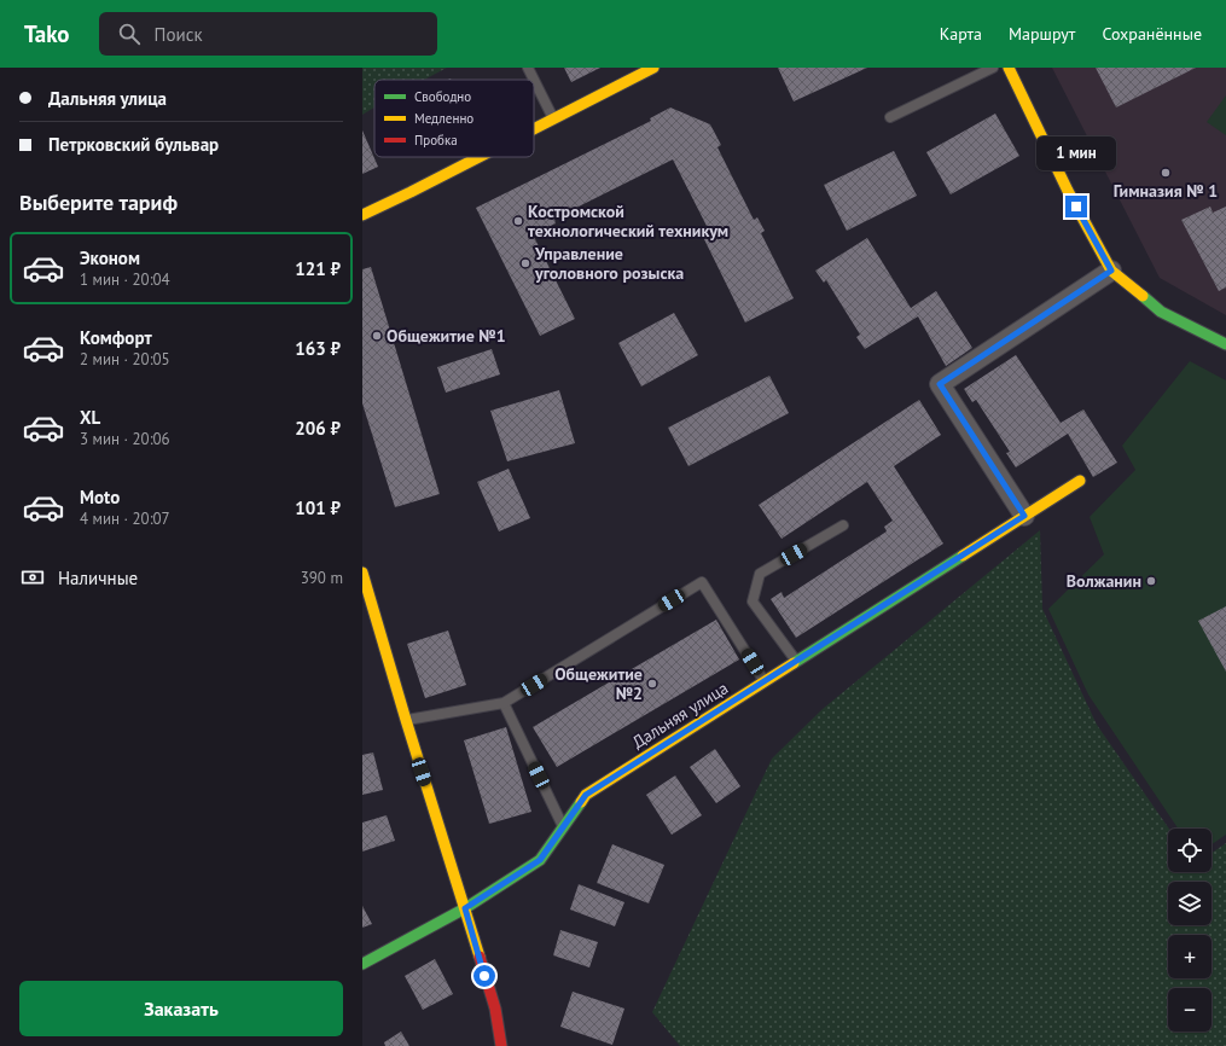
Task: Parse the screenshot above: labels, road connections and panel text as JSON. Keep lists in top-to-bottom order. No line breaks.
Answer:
{"streets":{"street":["Дальняя улица"]},"places":["Гимназия № 1","Костромской технологический техникум","Управление уголовного розыска","Общежитие №1","Волжанин","Общежитие №2"],"legend":["Свободно","Медленно","Пробка"],"page":{"header":"Tako","search":"Поиск","nav":["Карта","Маршрут","Сохранённые"],"banner":["Дальняя улица","Петрковский бульвар"],"bubble":"1 мин","heading":"Выберите тариф","list":[{"name":"Эконом","note":"1 мин · 20:04","value":"121 ₽"},{"name":"Комфорт","note":"2 мин · 20:05","value":"163 ₽"},{"name":"XL","note":"3 мин · 20:06","value":"206 ₽"},{"name":"Moto","note":"4 мин · 20:07","value":"101 ₽"}],"pay":["Наличные","390 m"],"map_buttons":["+","−"],"buttons":"Заказать"}}
